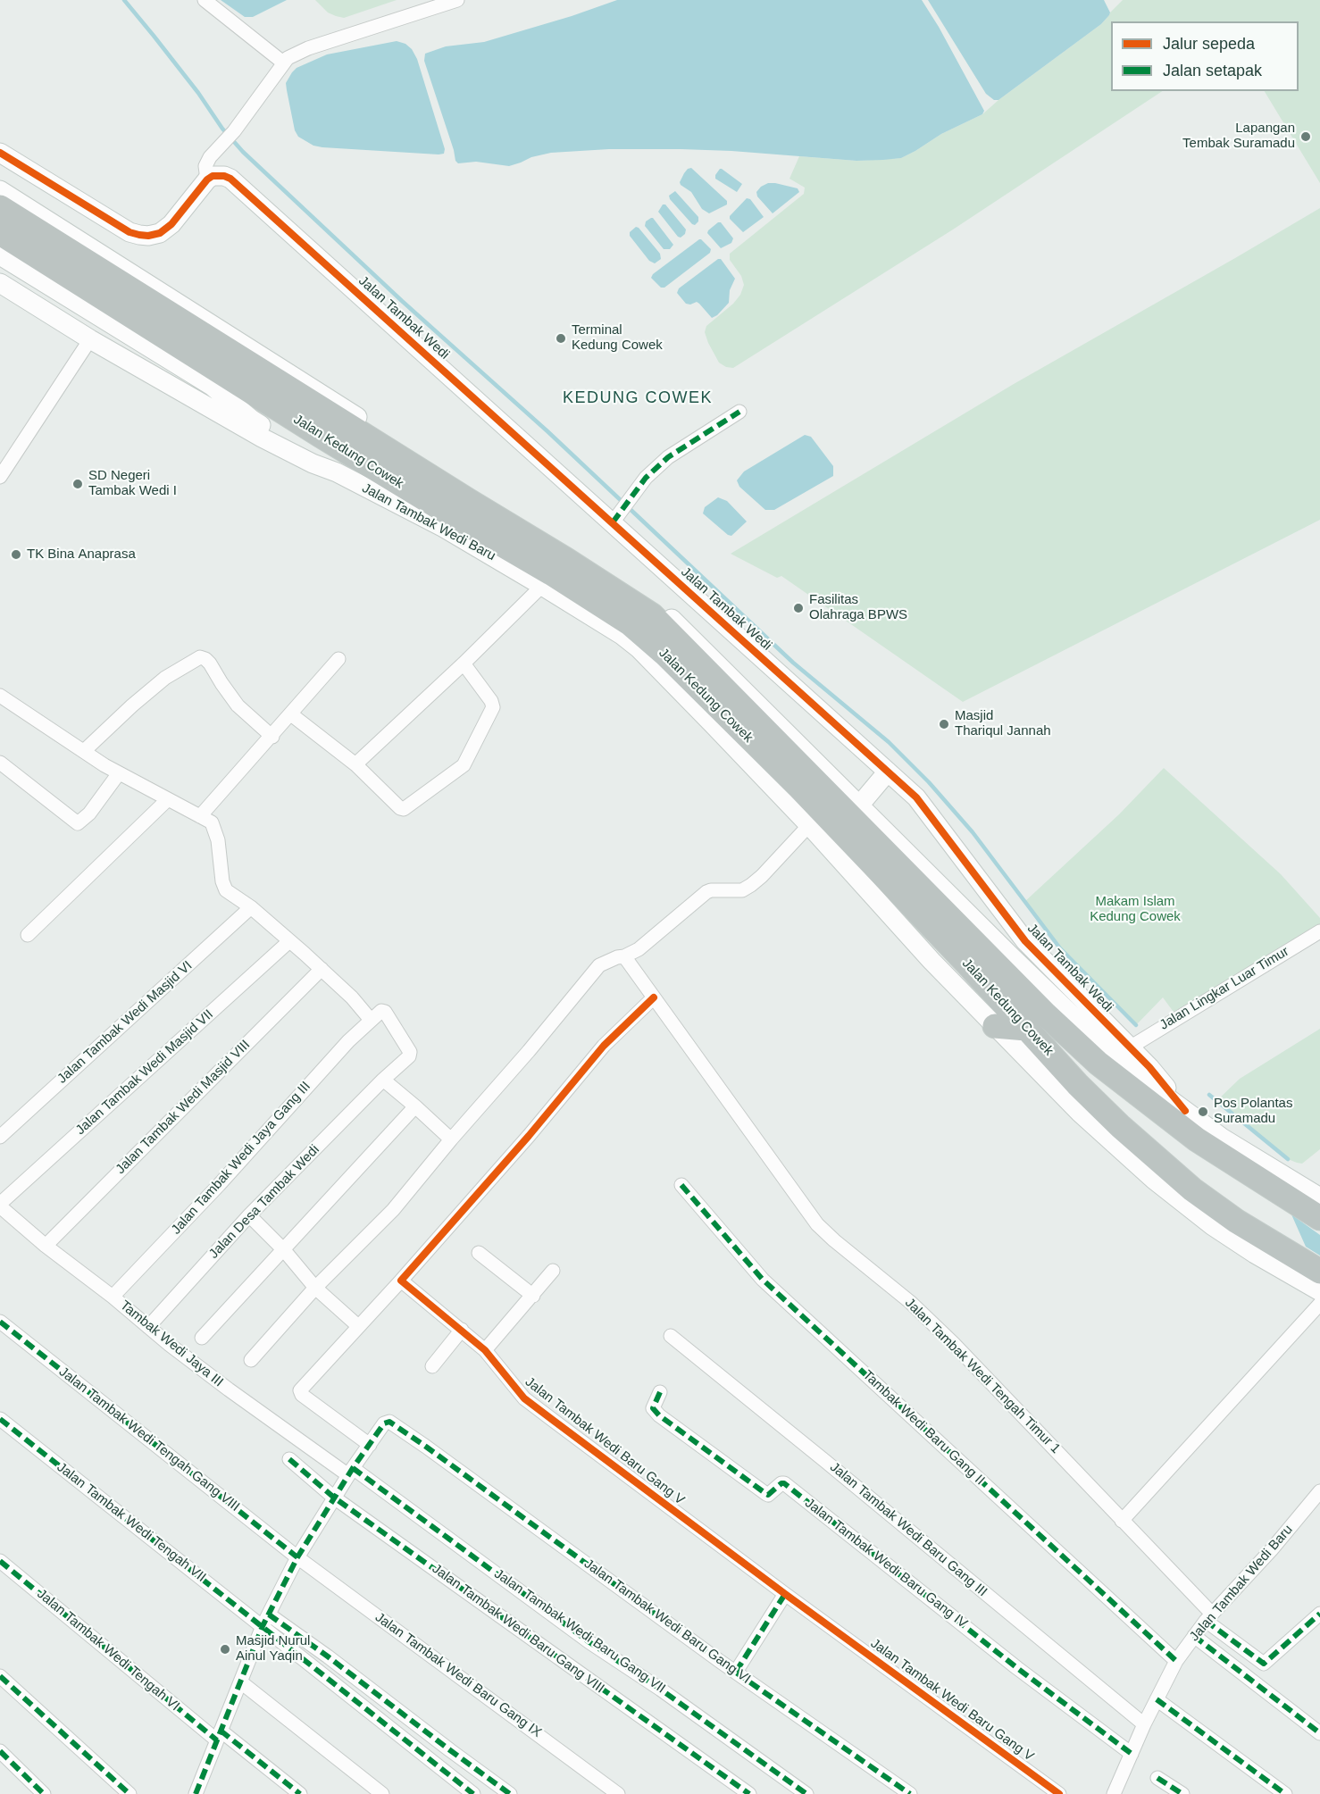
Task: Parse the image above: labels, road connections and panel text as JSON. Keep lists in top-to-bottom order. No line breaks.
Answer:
{"streets":{"highway":["Jalan Kedung Cowek"],"main road":["Jalan Tambak Wedi","Jalan Tambak Wedi Baru"],"street":["Jalan Lingkar Luar Timur","Jalan Tambak Wedi Masjid VI","Jalan Tambak Wedi Masjid VII","Jalan Tambak Wedi Masjid VIII","Jalan Tambak Wedi Jaya Gang III","Jalan Desa Tambak Wedi","Tambak Wedi Jaya III","Jalan Tambak Wedi Tengah Timur 1","Tambak Wedi Baru Gang II","Jalan Tambak Wedi Tengah Gang VIII","Jalan Tambak Wedi Baru Gang V","Jalan Tambak Wedi Tengah VII","Jalan Tambak Wedi Baru Gang III","Jalan Tambak Wedi Baru Gang IV","Jalan Tambak Wedi Baru Gang VI","Jalan Tambak Wedi Baru Gang VIII","Jalan Tambak Wedi Baru Gang VII","Jalan Tambak Wedi Tengah VI","Jalan Tambak Wedi Baru Gang IX"]},"crossings":[["Jalan Tambak Wedi","Jalan Kedung Cowek"],["Jalan Tambak Wedi","Jalan Lingkar Luar Timur"],["Jalan Kedung Cowek","Jalan Tambak Wedi Baru"],["Jalan Tambak Wedi Baru","Jalan Tambak Wedi Tengah Timur 1"],["Jalan Tambak Wedi Baru","Tambak Wedi Baru Gang II"],["Jalan Tambak Wedi Baru","Jalan Tambak Wedi Baru Gang III"],["Jalan Tambak Wedi Baru","Jalan Tambak Wedi Baru Gang IV"],["Jalan Tambak Wedi Masjid VII","Tambak Wedi Jaya III"],["Jalan Tambak Wedi Masjid VIII","Tambak Wedi Jaya III"],["Jalan Tambak Wedi Jaya Gang III","Jalan Desa Tambak Wedi"],["Jalan Tambak Wedi Jaya Gang III","Tambak Wedi Jaya III"],["Jalan Desa Tambak Wedi","Tambak Wedi Jaya III"],["Tambak Wedi Jaya III","Jalan Tambak Wedi Baru Gang VII"],["Jalan Tambak Wedi Tengah Gang VIII","Jalan Tambak Wedi Baru Gang IX"]],"districts":["KEDUNG COWEK"],"parks":["Makam Islam Kedung Cowek"],"places":["Lapangan Tembak Suramadu","Terminal Kedung Cowek","SD Negeri Tambak Wedi I","TK Bina Anaprasa","Fasilitas Olahraga BPWS","Masjid Thariqul Jannah","Pos Polantas Suramadu","Masjid Nurul Ainul Yaqin"],"legend":["Jalur sepeda","Jalan setapak"]}
